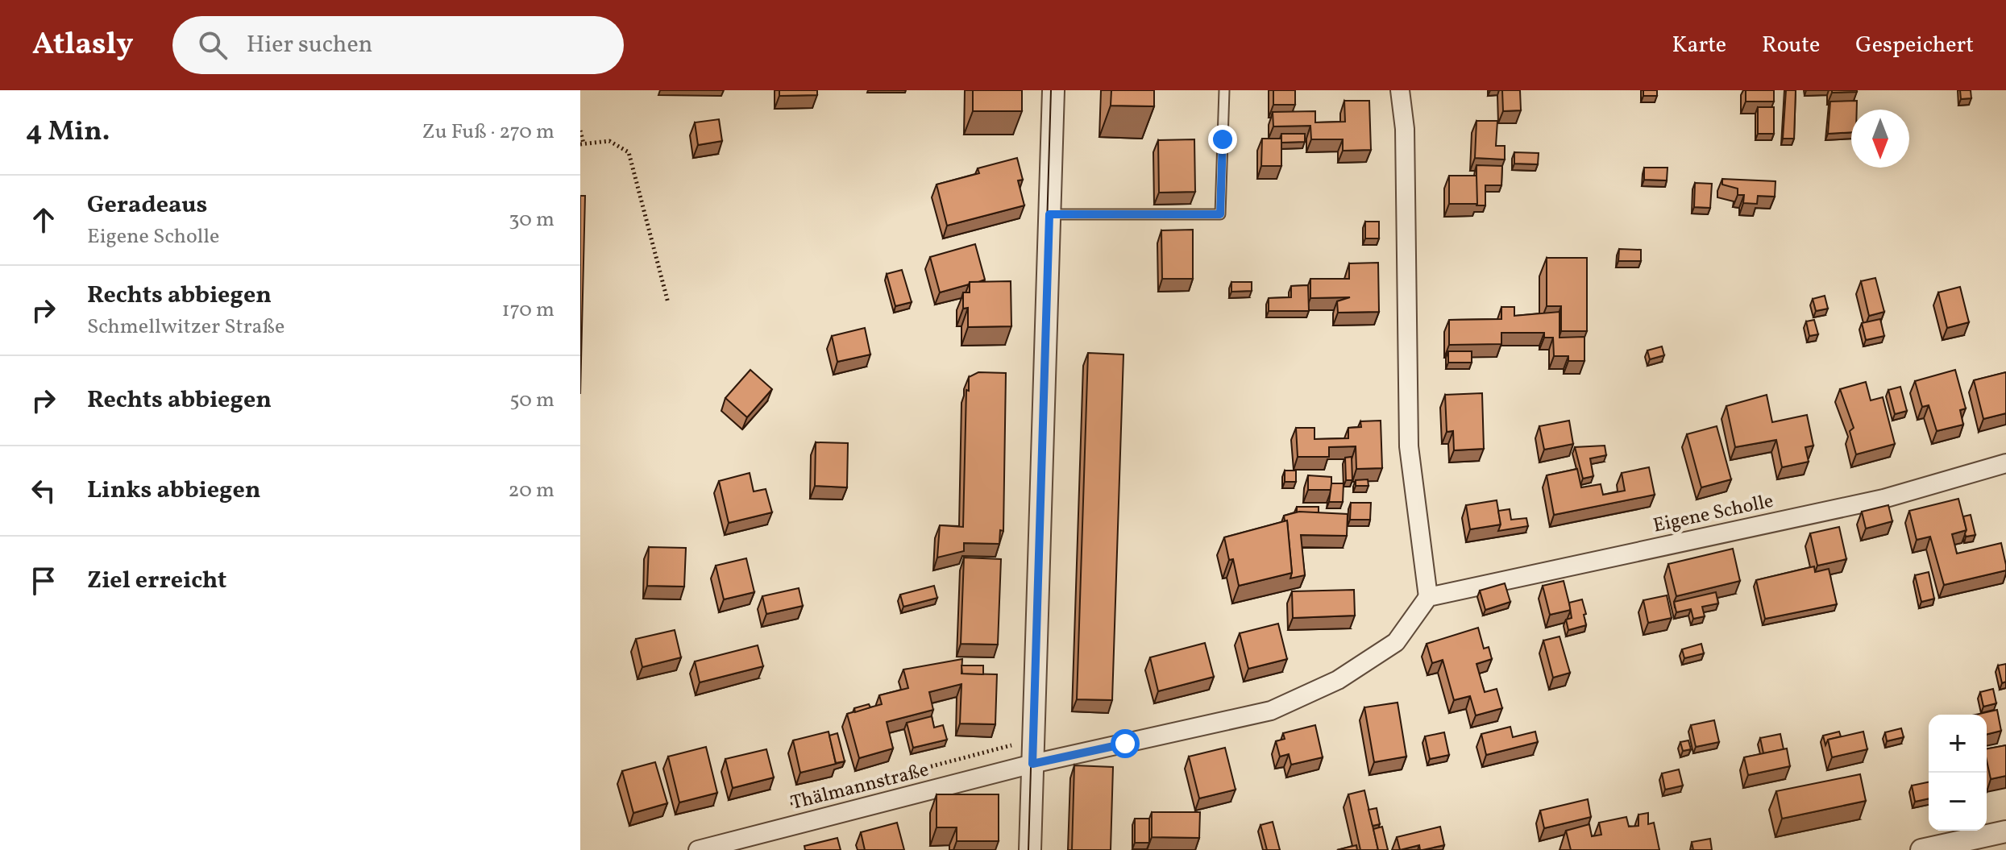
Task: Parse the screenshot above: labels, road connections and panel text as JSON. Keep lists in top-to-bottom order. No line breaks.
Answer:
{"streets":{"street":["Eigene Scholle","Thälmannstraße"]},"north":"bottom","page":{"header":"Atlasly","search":"Hier suchen","nav":["Karte","Route","Gespeichert"],"heading":["4 Min.","Zu Fuß · 270 m"],"list":[["Geradeaus","Eigene Scholle","30 m"],["Rechts abbiegen","Schmellwitzer Straße","170 m"],["Rechts abbiegen","50 m"],["Links abbiegen","20 m"],"Ziel erreicht"],"map_buttons":["+","−"]}}
